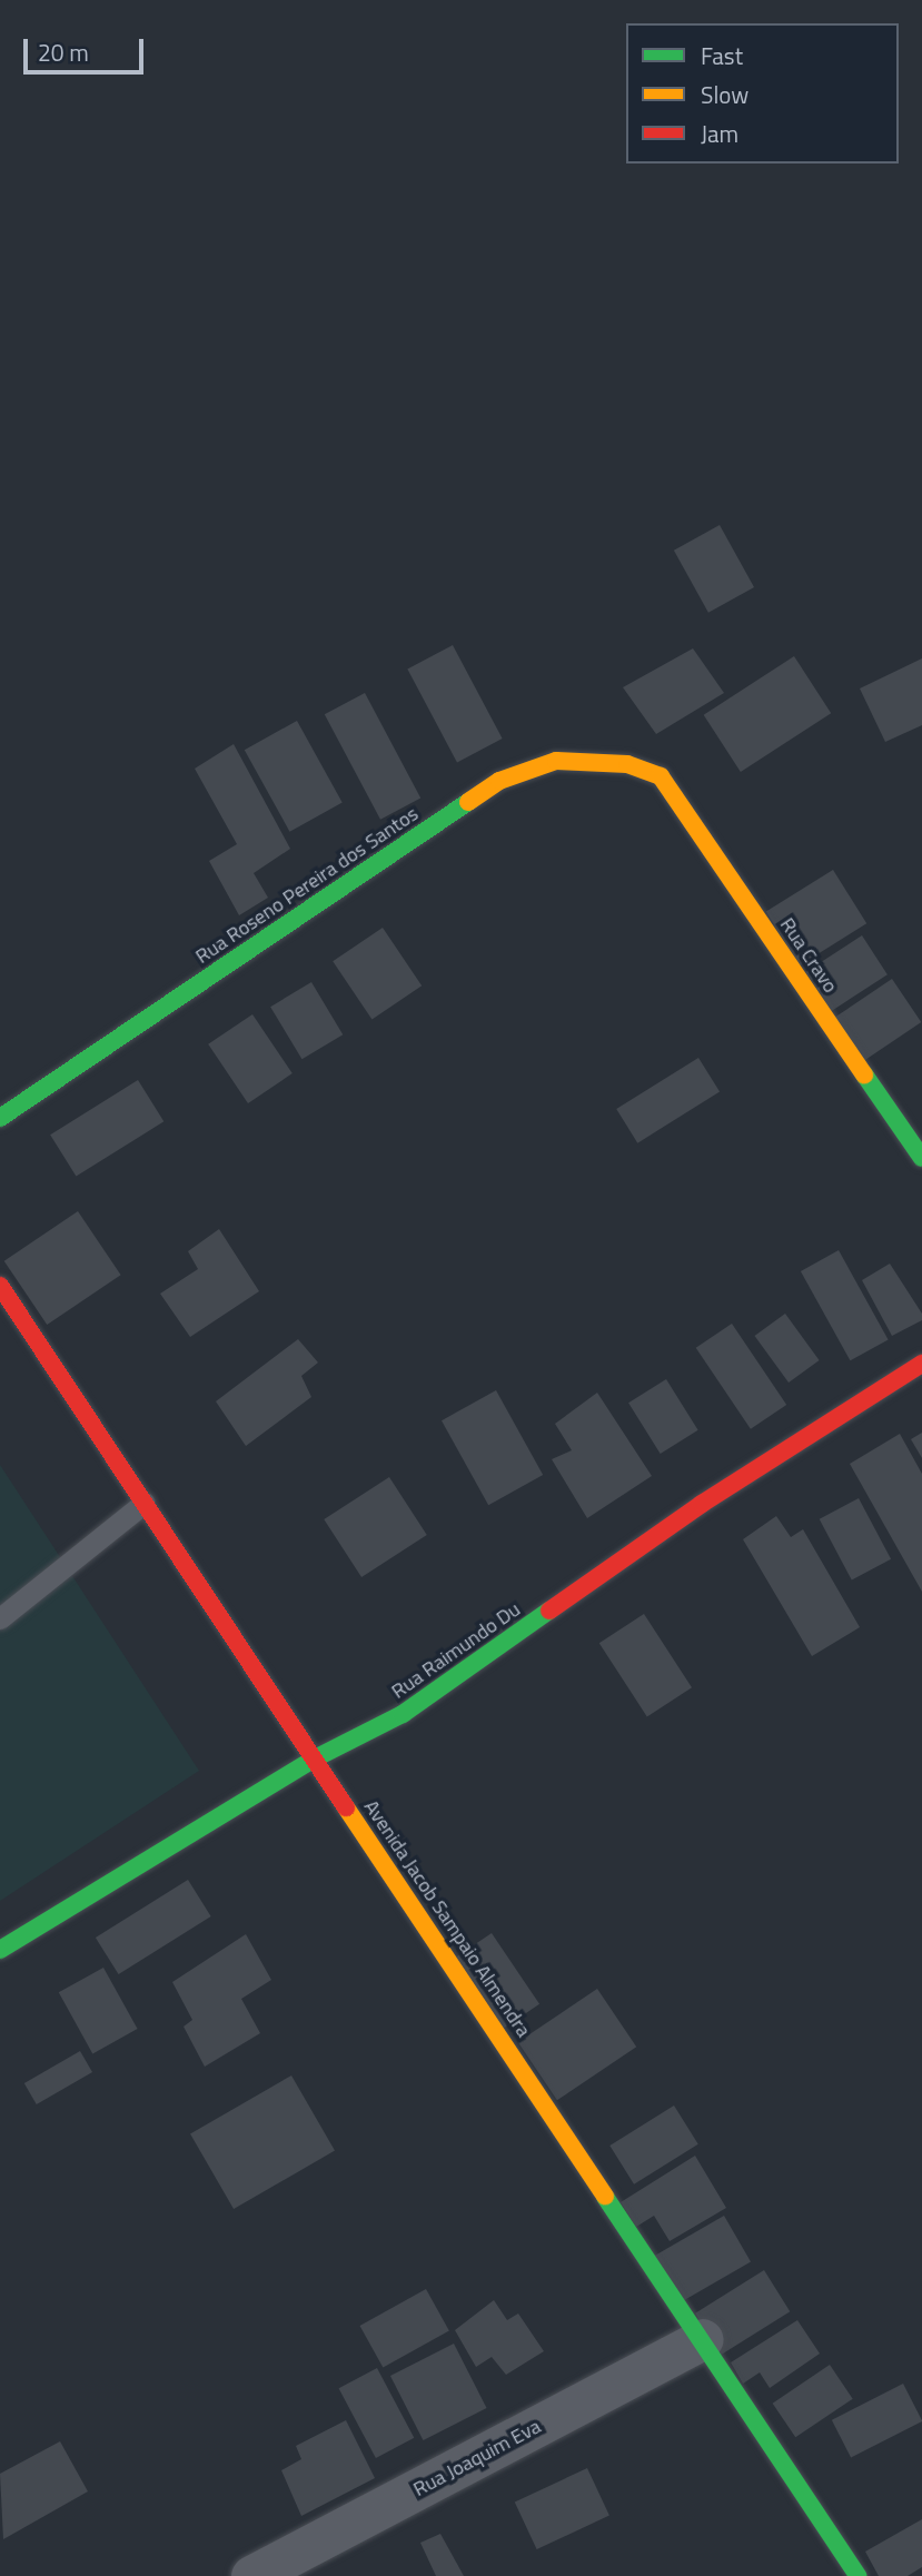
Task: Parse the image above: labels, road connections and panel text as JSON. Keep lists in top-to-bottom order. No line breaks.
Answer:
{"streets":{"street":["Rua Roseno Pereira dos Santos","Rua Cravo","Rua Raimundo Du","Avenida Jacob Sampaio Almendra","Rua Joaquim Eva"]},"crossings":[["Rua Roseno Pereira dos Santos","Rua Cravo"],["Rua Raimundo Du","Avenida Jacob Sampaio Almendra"],["Avenida Jacob Sampaio Almendra","Rua Joaquim Eva"]],"legend":["Fast","Slow","Jam"],"scale_bar":"20 m"}
